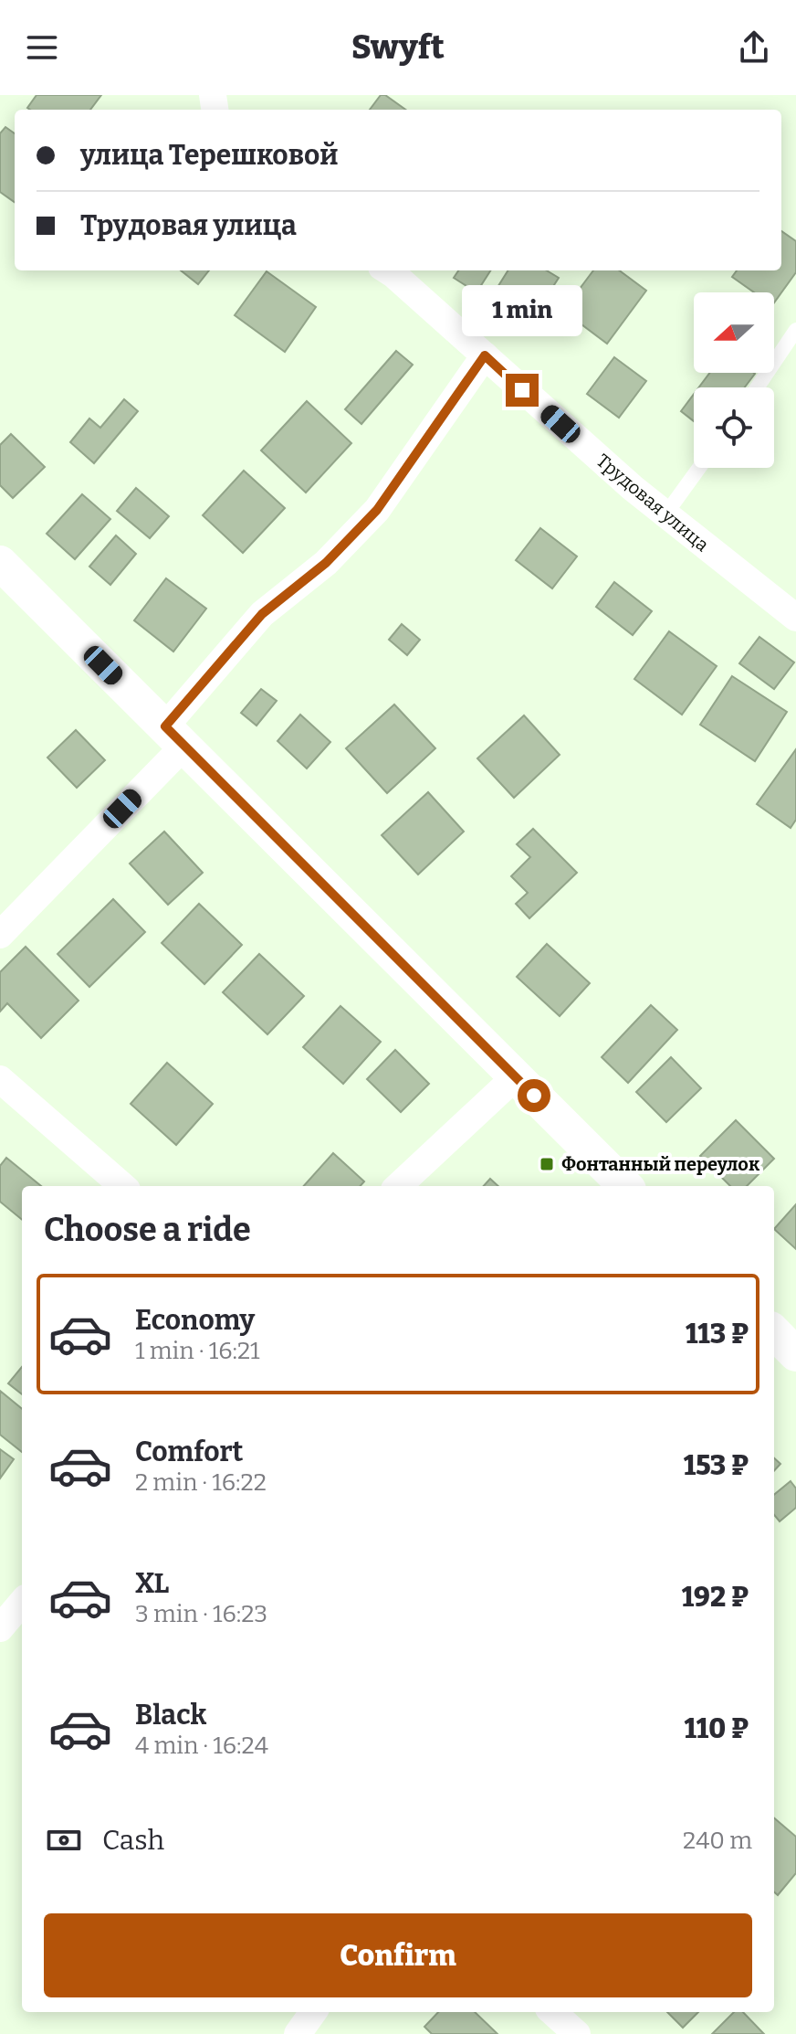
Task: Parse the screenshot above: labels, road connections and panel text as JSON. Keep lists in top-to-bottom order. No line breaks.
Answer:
{"streets":{"street":["Трудовая улица"]},"places":{"transit":["Фонтанный переулок"]},"north":"left","page":{"header":"Swyft","banner":["улица Терешковой","Трудовая улица"],"bubble":"1 min","heading":"Choose a ride","list":[{"name":"Economy","note":"1 min · 16:21","value":"113 ₽"},{"name":"Comfort","note":"2 min · 16:22","value":"153 ₽"},{"name":"XL","note":"3 min · 16:23","value":"192 ₽"},{"name":"Black","note":"4 min · 16:24","value":"110 ₽"}],"pay":["Cash","240 m"],"buttons":"Confirm"}}
